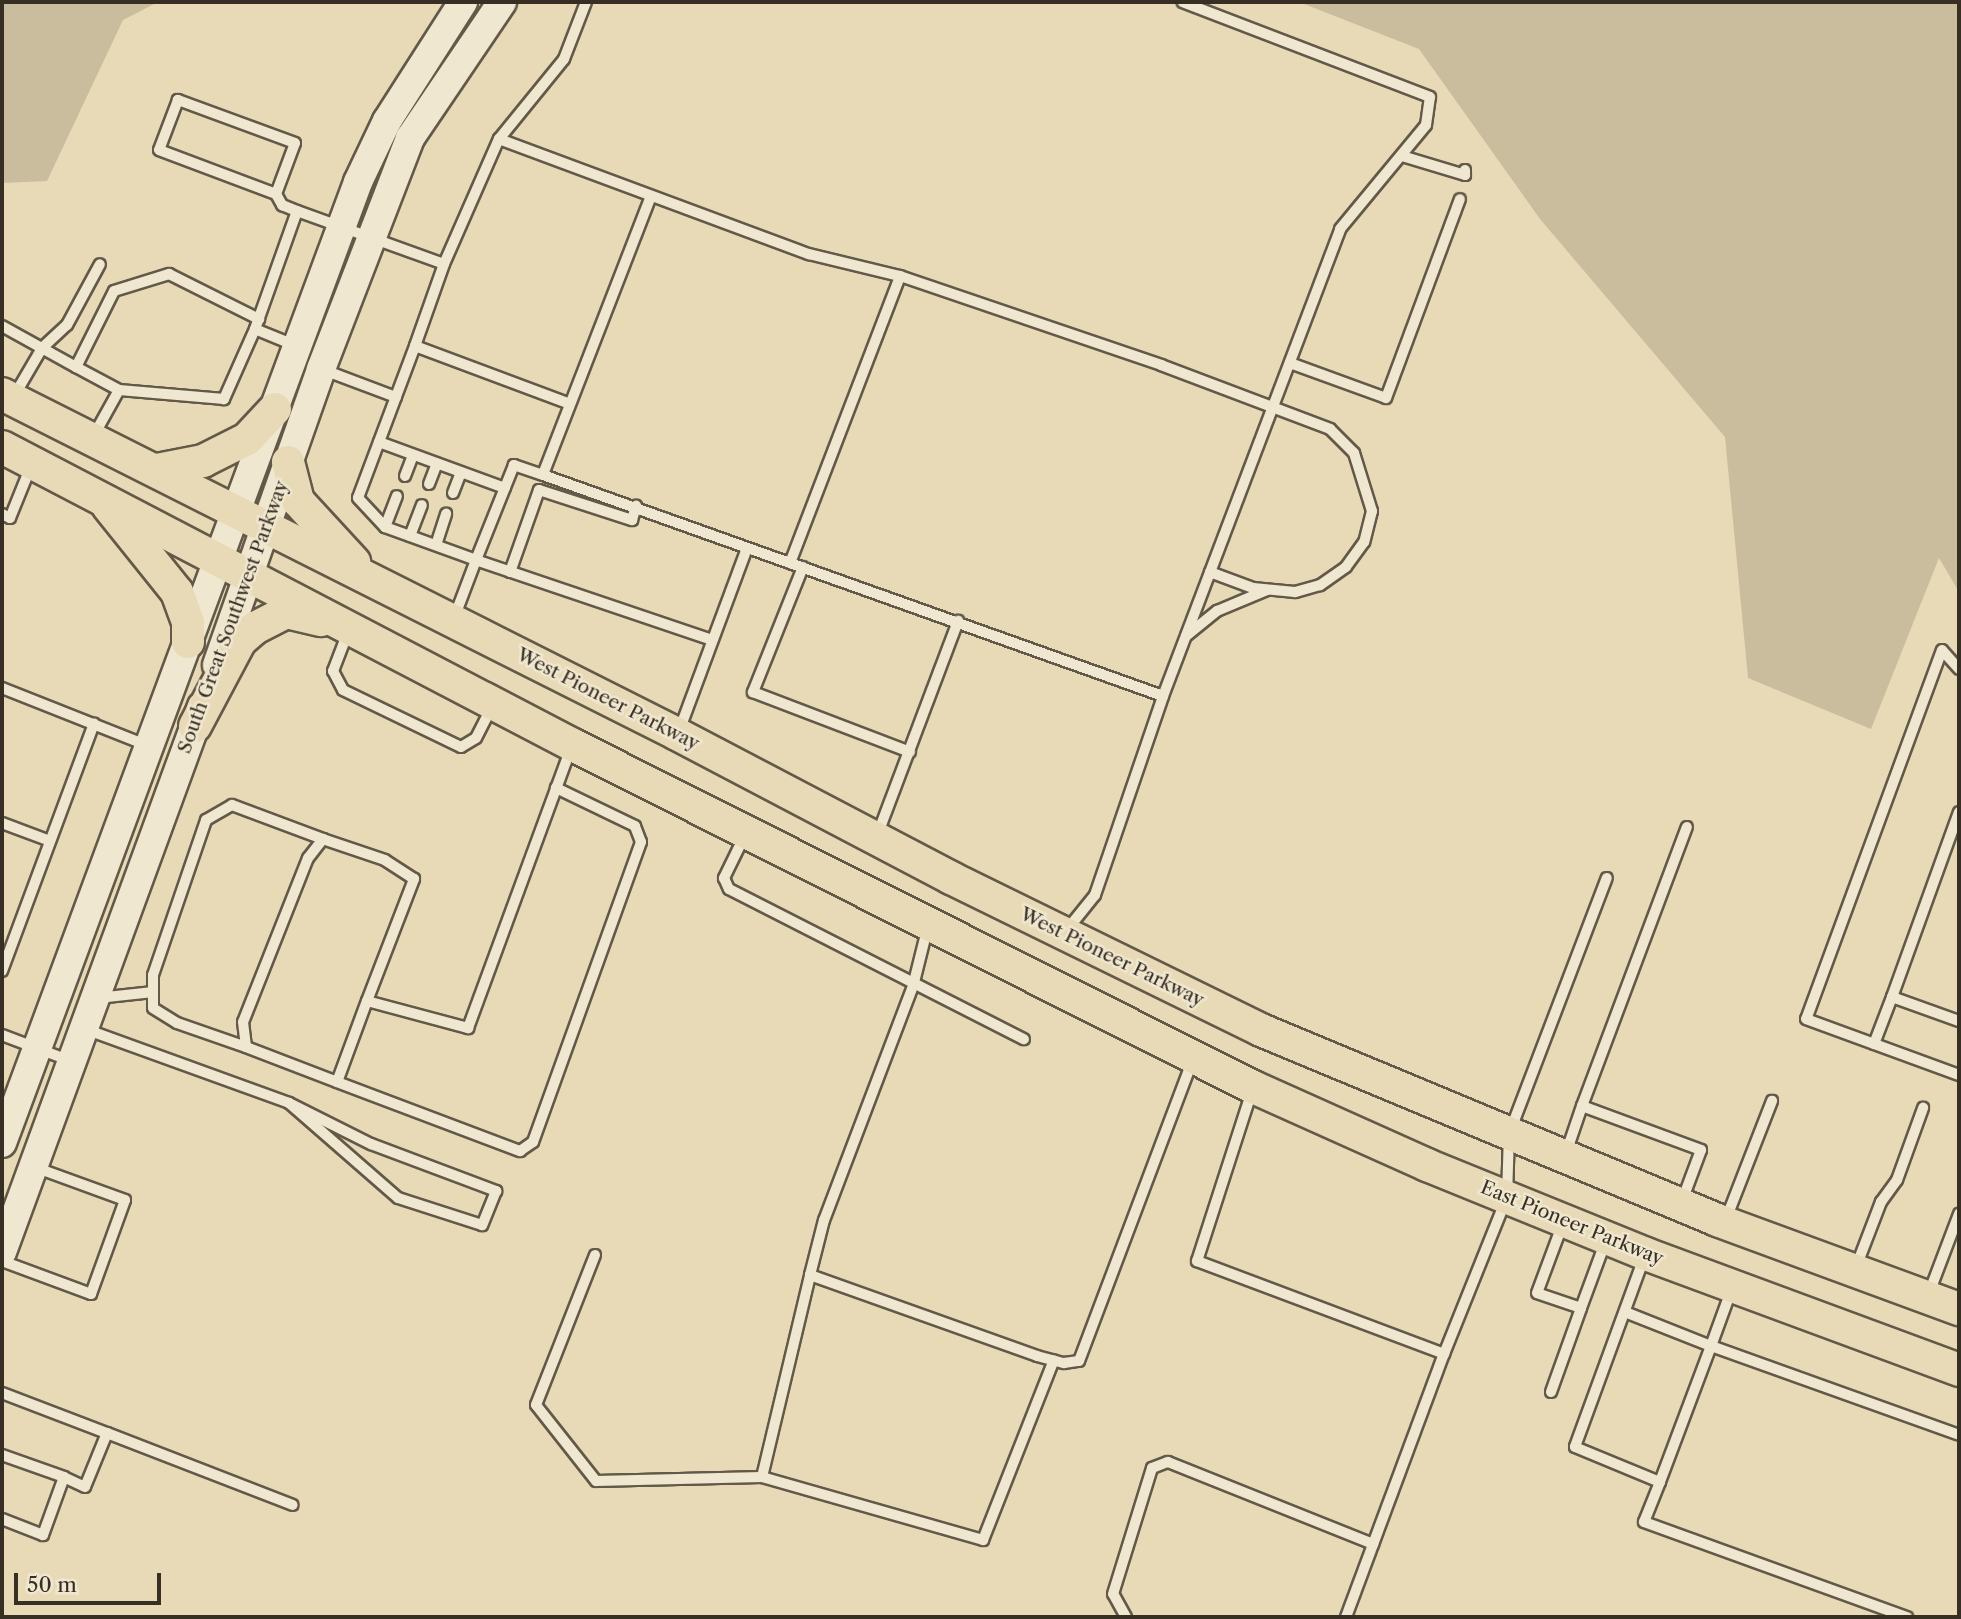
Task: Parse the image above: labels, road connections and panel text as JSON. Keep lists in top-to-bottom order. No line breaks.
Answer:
{"streets":{"main road":["South Great Southwest Parkway","West Pioneer Parkway","East Pioneer Parkway"]},"crossings":[["South Great Southwest Parkway","West Pioneer Parkway"]],"scale_bar":"50 m"}
